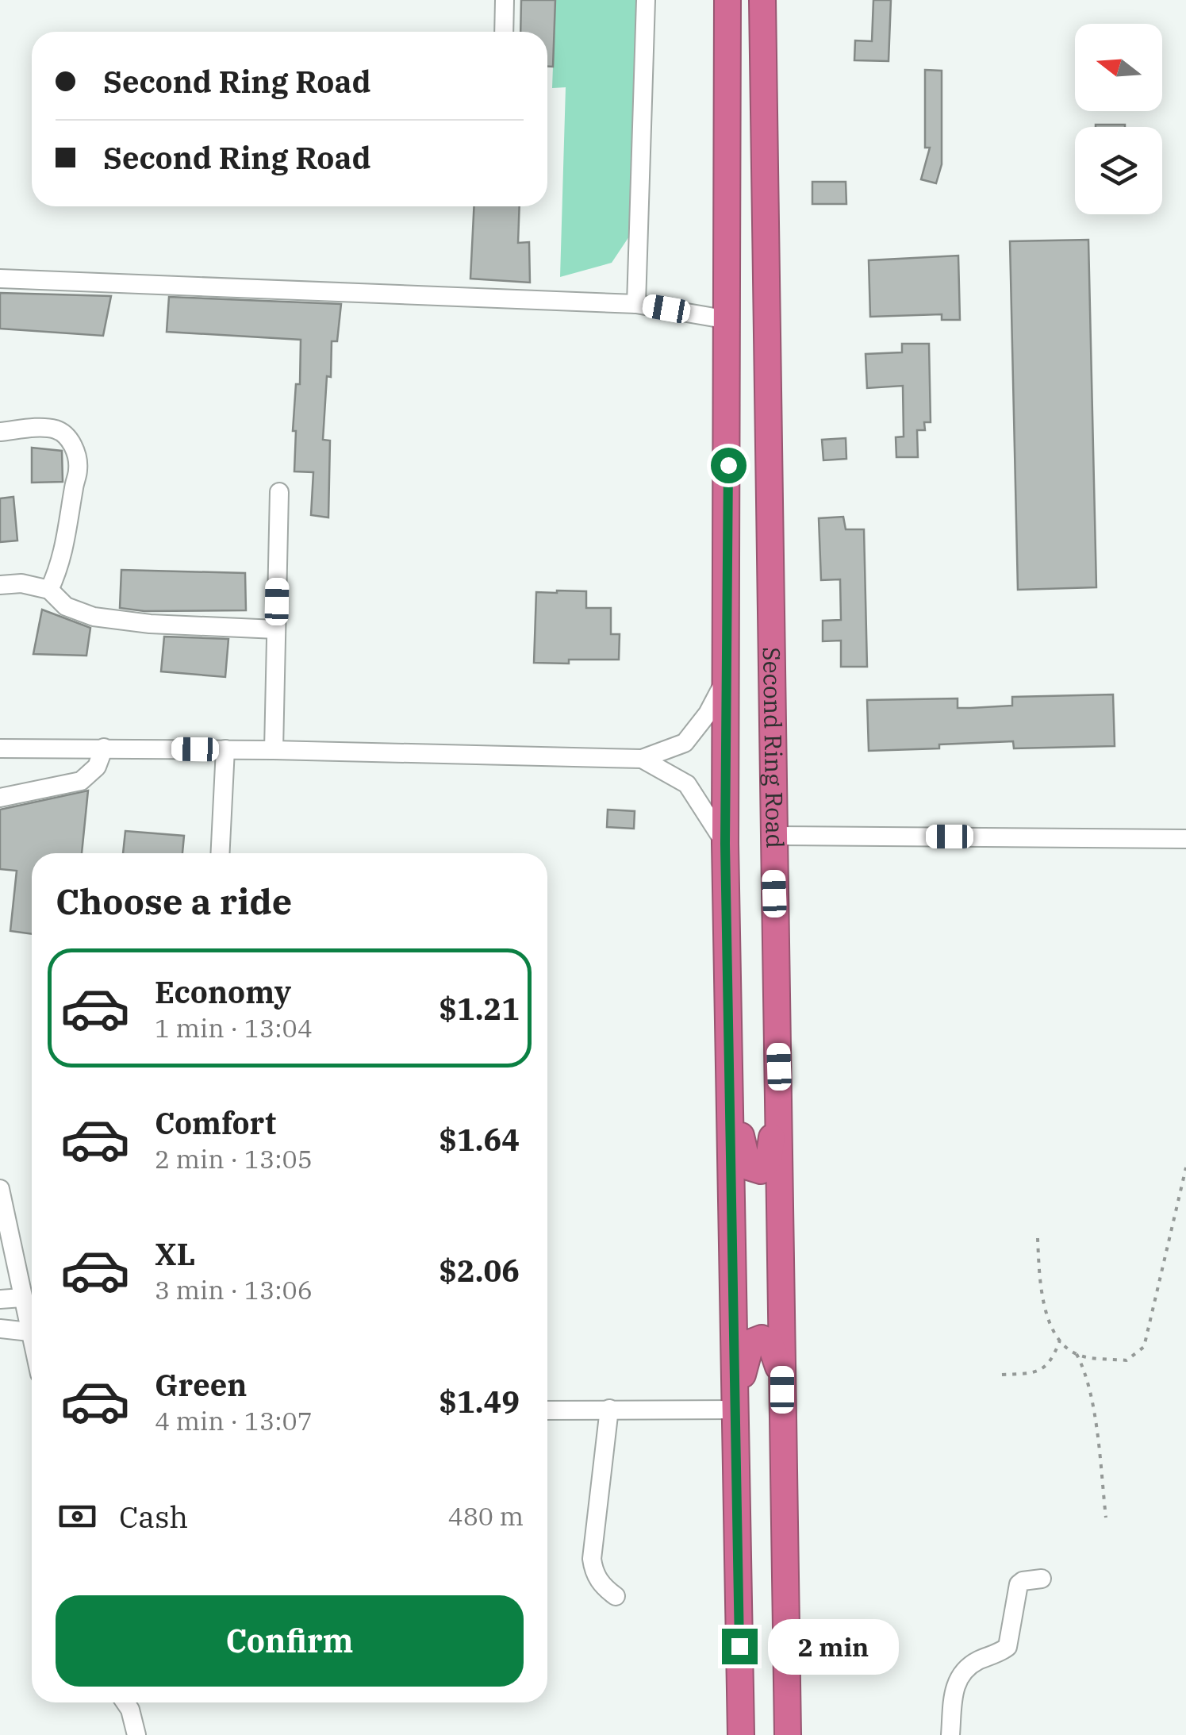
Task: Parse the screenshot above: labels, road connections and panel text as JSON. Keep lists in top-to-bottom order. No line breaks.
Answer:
{"streets":{"highway":["Second Ring Road"]},"north":"left","page":{"banner":["Second Ring Road","Second Ring Road"],"heading":"Choose a ride","list":[{"name":"Economy","note":"1 min · 13:04","value":"$1.21"},{"name":"Comfort","note":"2 min · 13:05","value":"$1.64"},{"name":"XL","note":"3 min · 13:06","value":"$2.06"},{"name":"Green","note":"4 min · 13:07","value":"$1.49"}],"pay":["Cash","480 m"],"buttons":"Confirm","bubble":"2 min"}}
